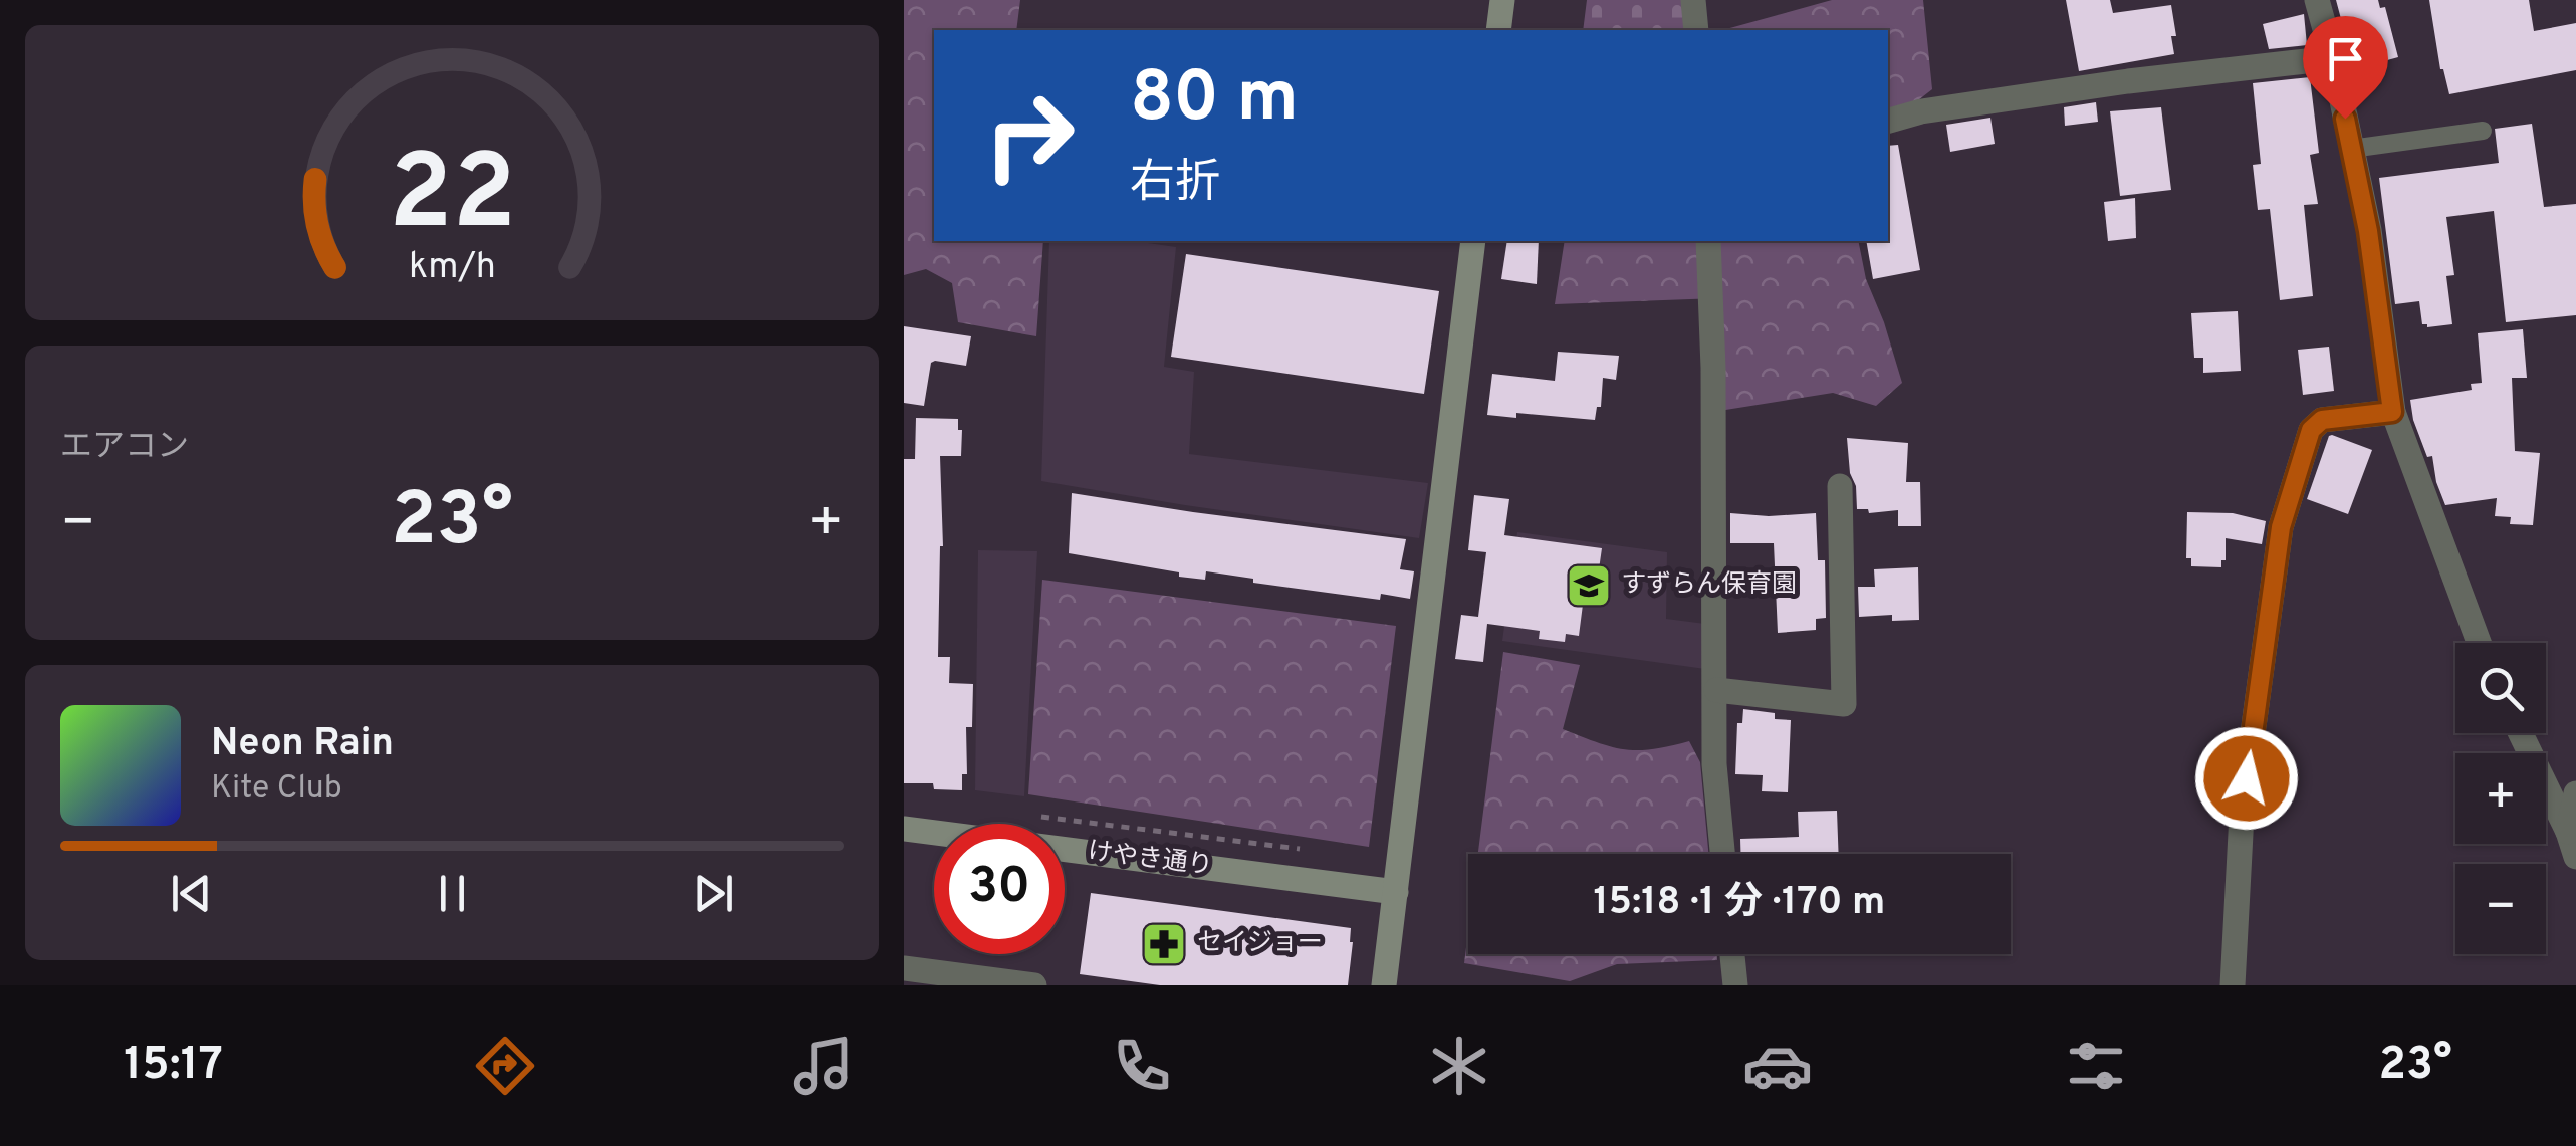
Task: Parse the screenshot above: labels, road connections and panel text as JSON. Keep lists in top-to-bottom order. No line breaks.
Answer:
{"streets":{"street":["けやき通り"]},"places":{"school or university":["すずらん保育園"],"pharmacy":["セイジョー"]},"page":{"turn":["80 m","右折"],"tile":"エアコン","heat":["−","23°","+"],"map_buttons":["+","−"],"song":["Neon Rain","Kite Club"],"limit":"30","trip":"15:18 · 1 分 · 170 m","tabs":["15:17","23°"],"gauge":["22","km/h"]}}
